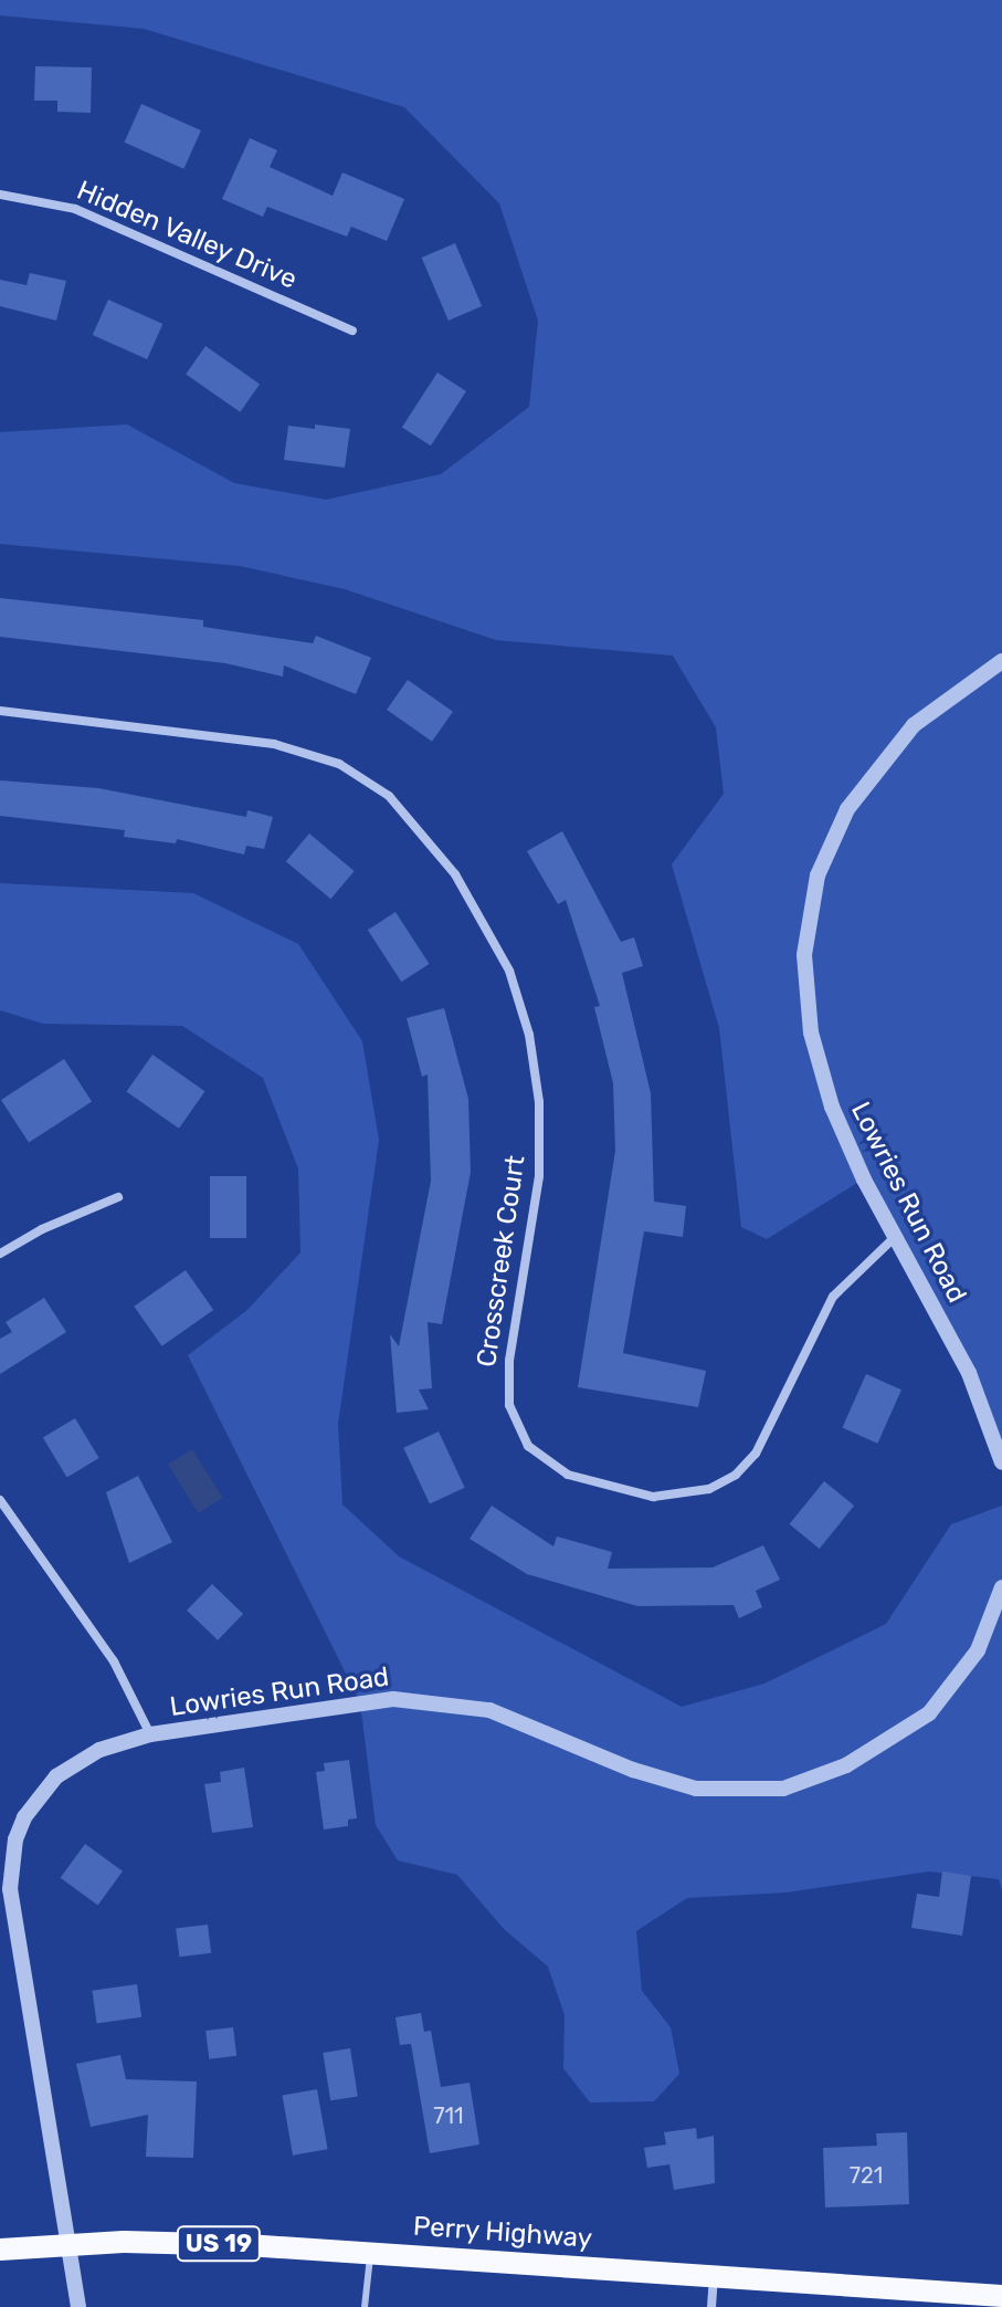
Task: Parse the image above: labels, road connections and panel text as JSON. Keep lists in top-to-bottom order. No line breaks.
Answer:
{"streets":{"main road":["Perry Highway","US 19"],"street":["Hidden Valley Drive","Lowries Run Road","Crosscreek Court"]},"crossings":[["Lowries Run Road","Crosscreek Court"],["Lowries Run Road","Perry Highway"]],"house_numbers":["711","721"]}
